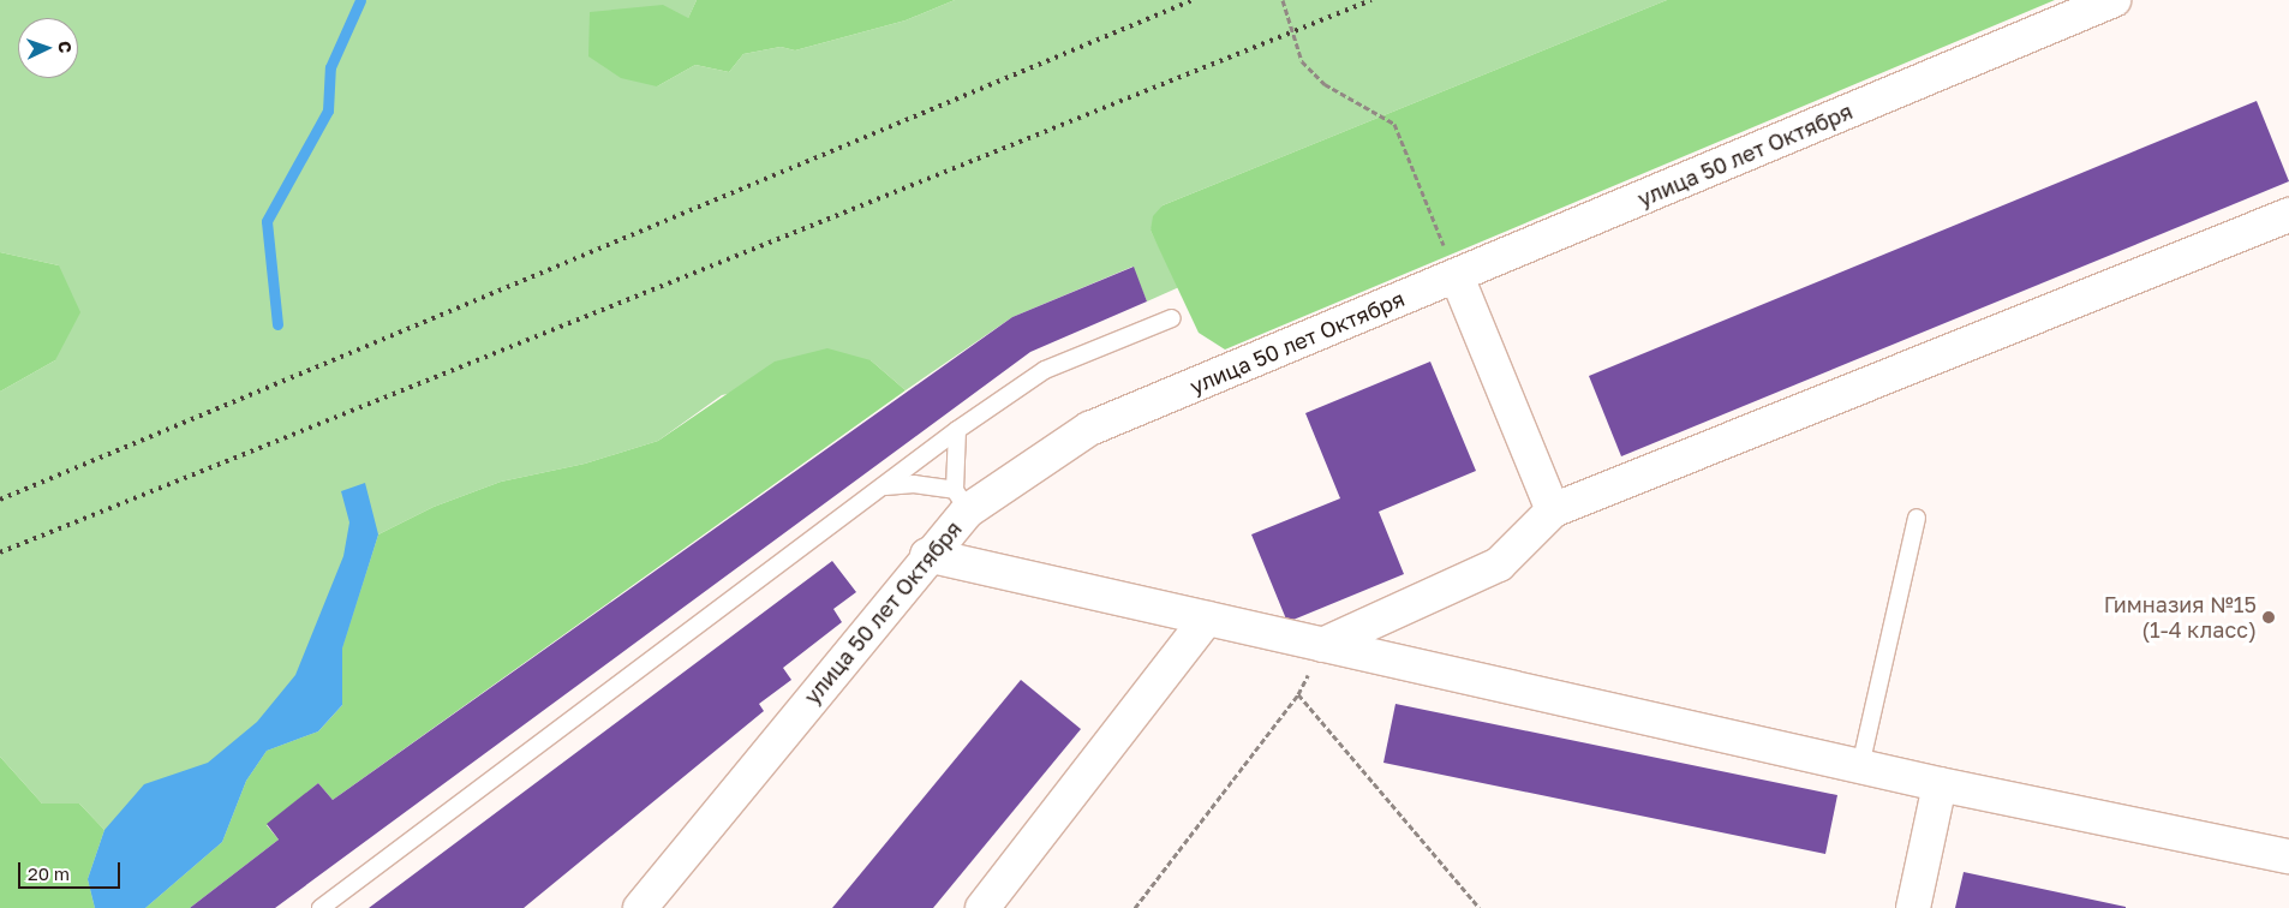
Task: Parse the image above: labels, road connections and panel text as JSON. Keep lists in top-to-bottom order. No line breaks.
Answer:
{"streets":{"street":["улица 50 лет Октября"]},"places":["Гимназия №15 (1-4 класс)"],"scale_bar":"20 m","north":"right"}
